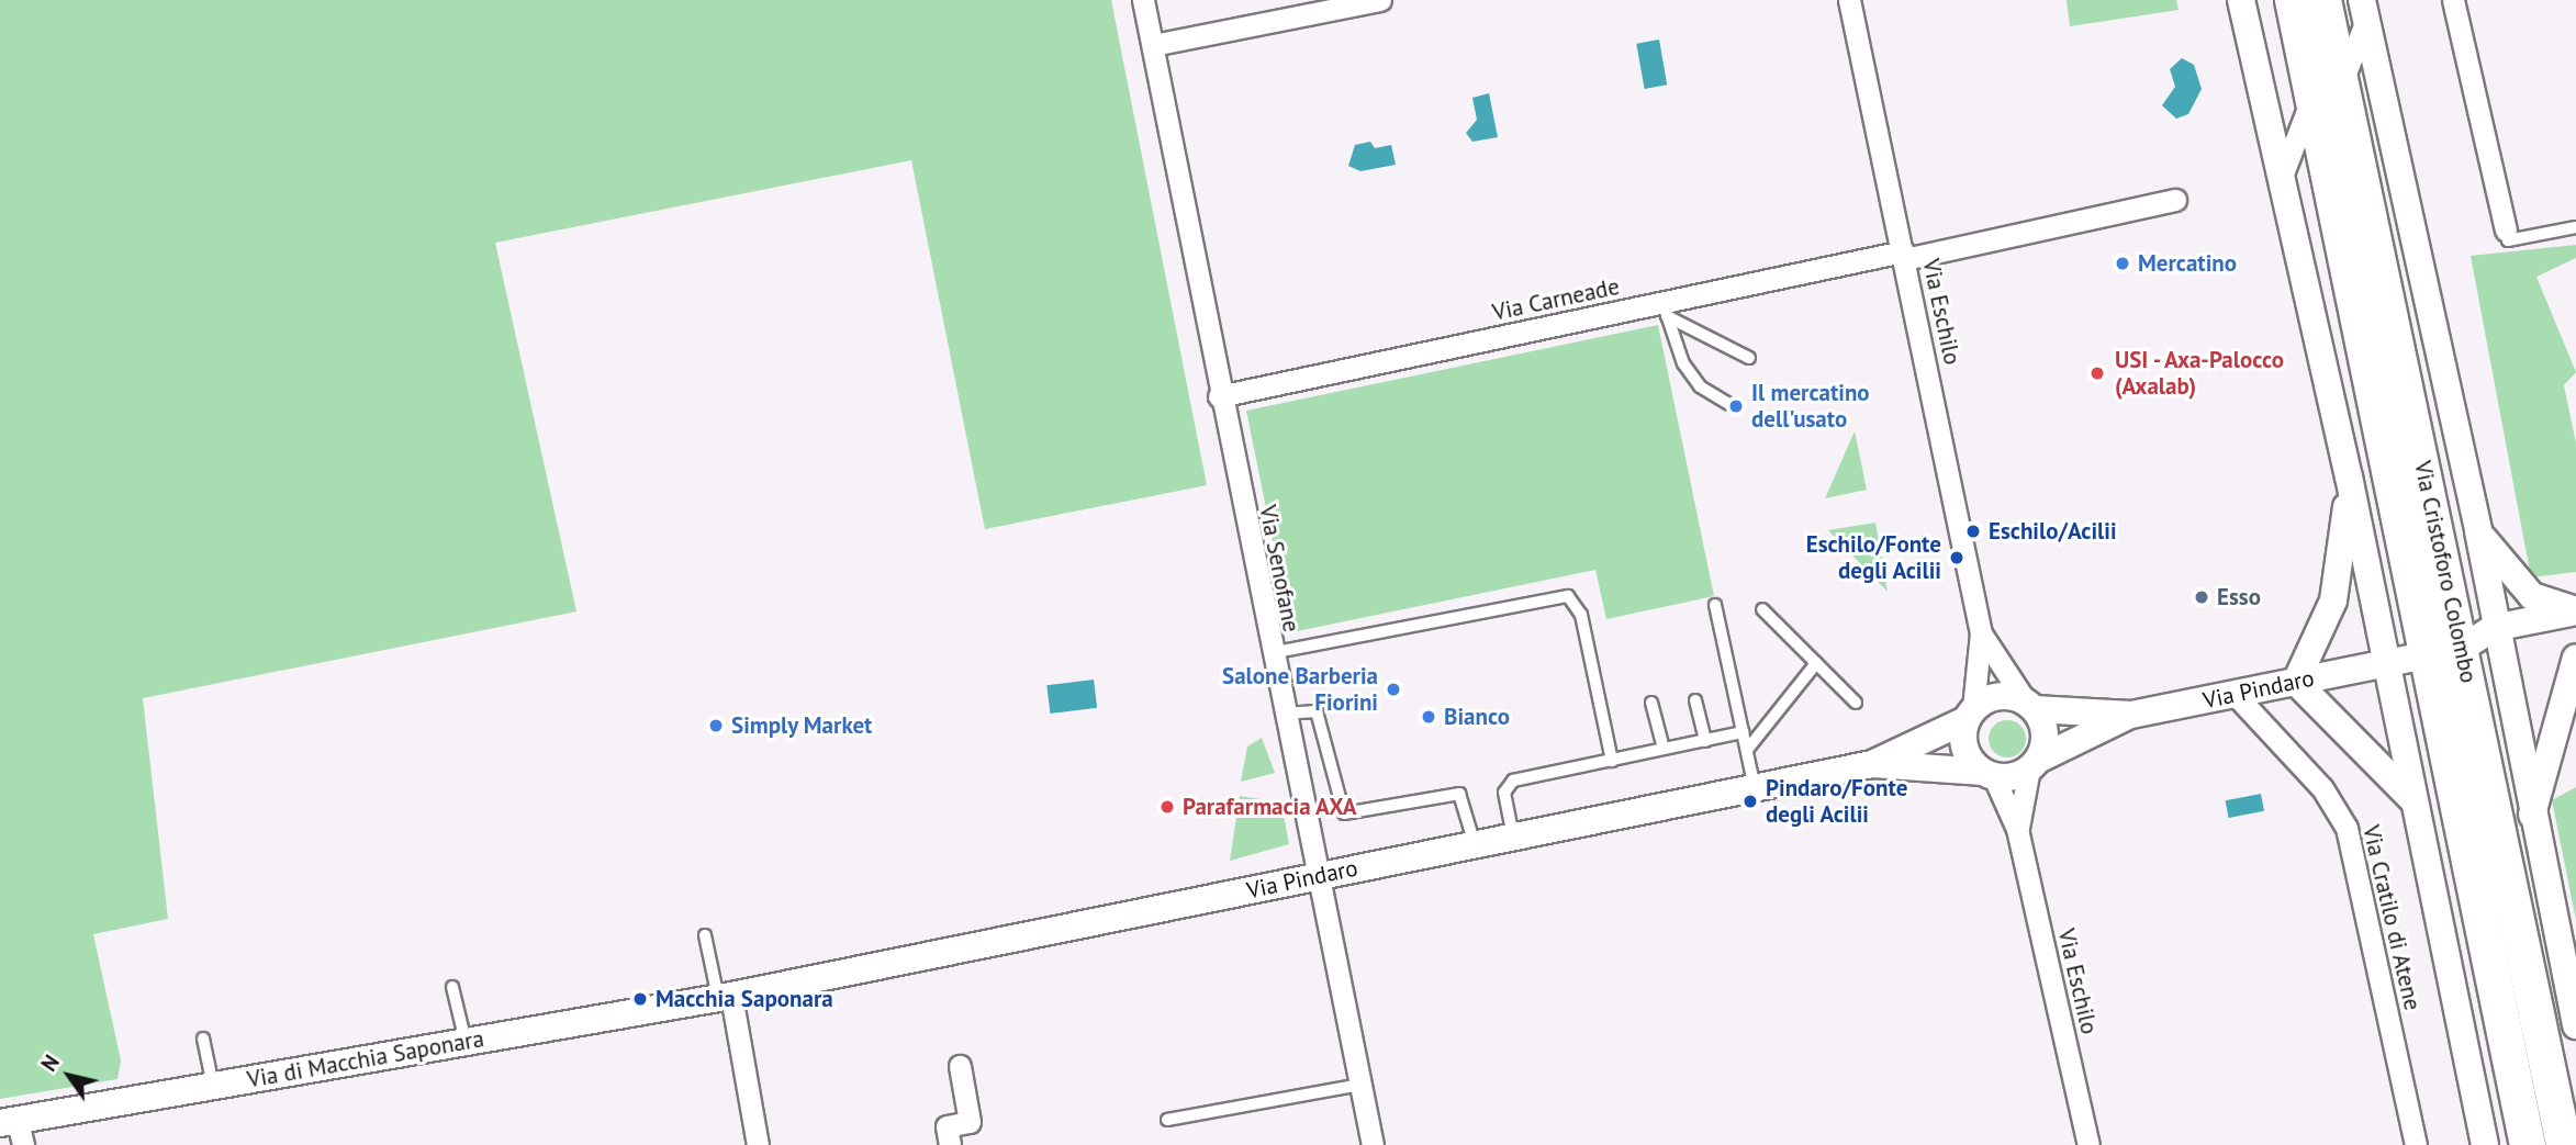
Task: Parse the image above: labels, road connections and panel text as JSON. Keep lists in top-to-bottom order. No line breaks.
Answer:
{"streets":{"main road":["Via Cristoforo Colombo"],"street":["Via Carneade","Via Eschilo","Via Senofane","Via Pindaro","Via Cratilo di Atene","Via di Macchia Saponara"]},"crossings":[["Via Carneade","Via Eschilo"],["Via Carneade","Via Senofane"],["Via Senofane","Via Pindaro"],["Via Cristoforo Colombo","Via Pindaro"],["Via Pindaro","Via Cratilo di Atene"],["Via Pindaro","Via di Macchia Saponara"]],"places":["Mercatino","USI - Axa-Palocco (Axalab)","Il mercatino dell'usato","Eschilo/Acilii","Eschilo/Fonte degli Acilii","Esso","Salone Barberia Fiorini","Bianco","Simply Market","Pindaro/Fonte degli Acilii","Parafarmacia AXA","Macchia Saponara"],"north":"top left"}
